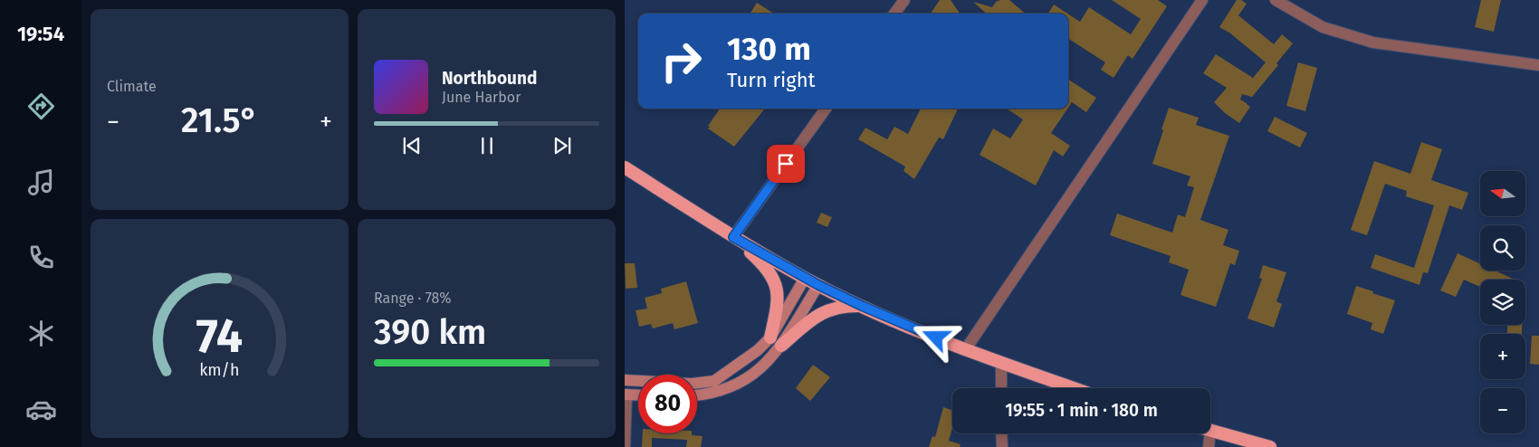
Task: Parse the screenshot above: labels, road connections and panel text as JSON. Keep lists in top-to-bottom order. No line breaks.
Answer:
{"north":"left","page":{"tabs":"19:54","tile":["Climate",["Range · 78%","390 km"]],"turn":["130 m","Turn right"],"song":["Northbound","June Harbor"],"heat":["−","21.5°","+"],"map_buttons":["+","−"],"limit":"80","trip":"19:55 · 1 min · 180 m","gauge":["74","km/h"]}}
